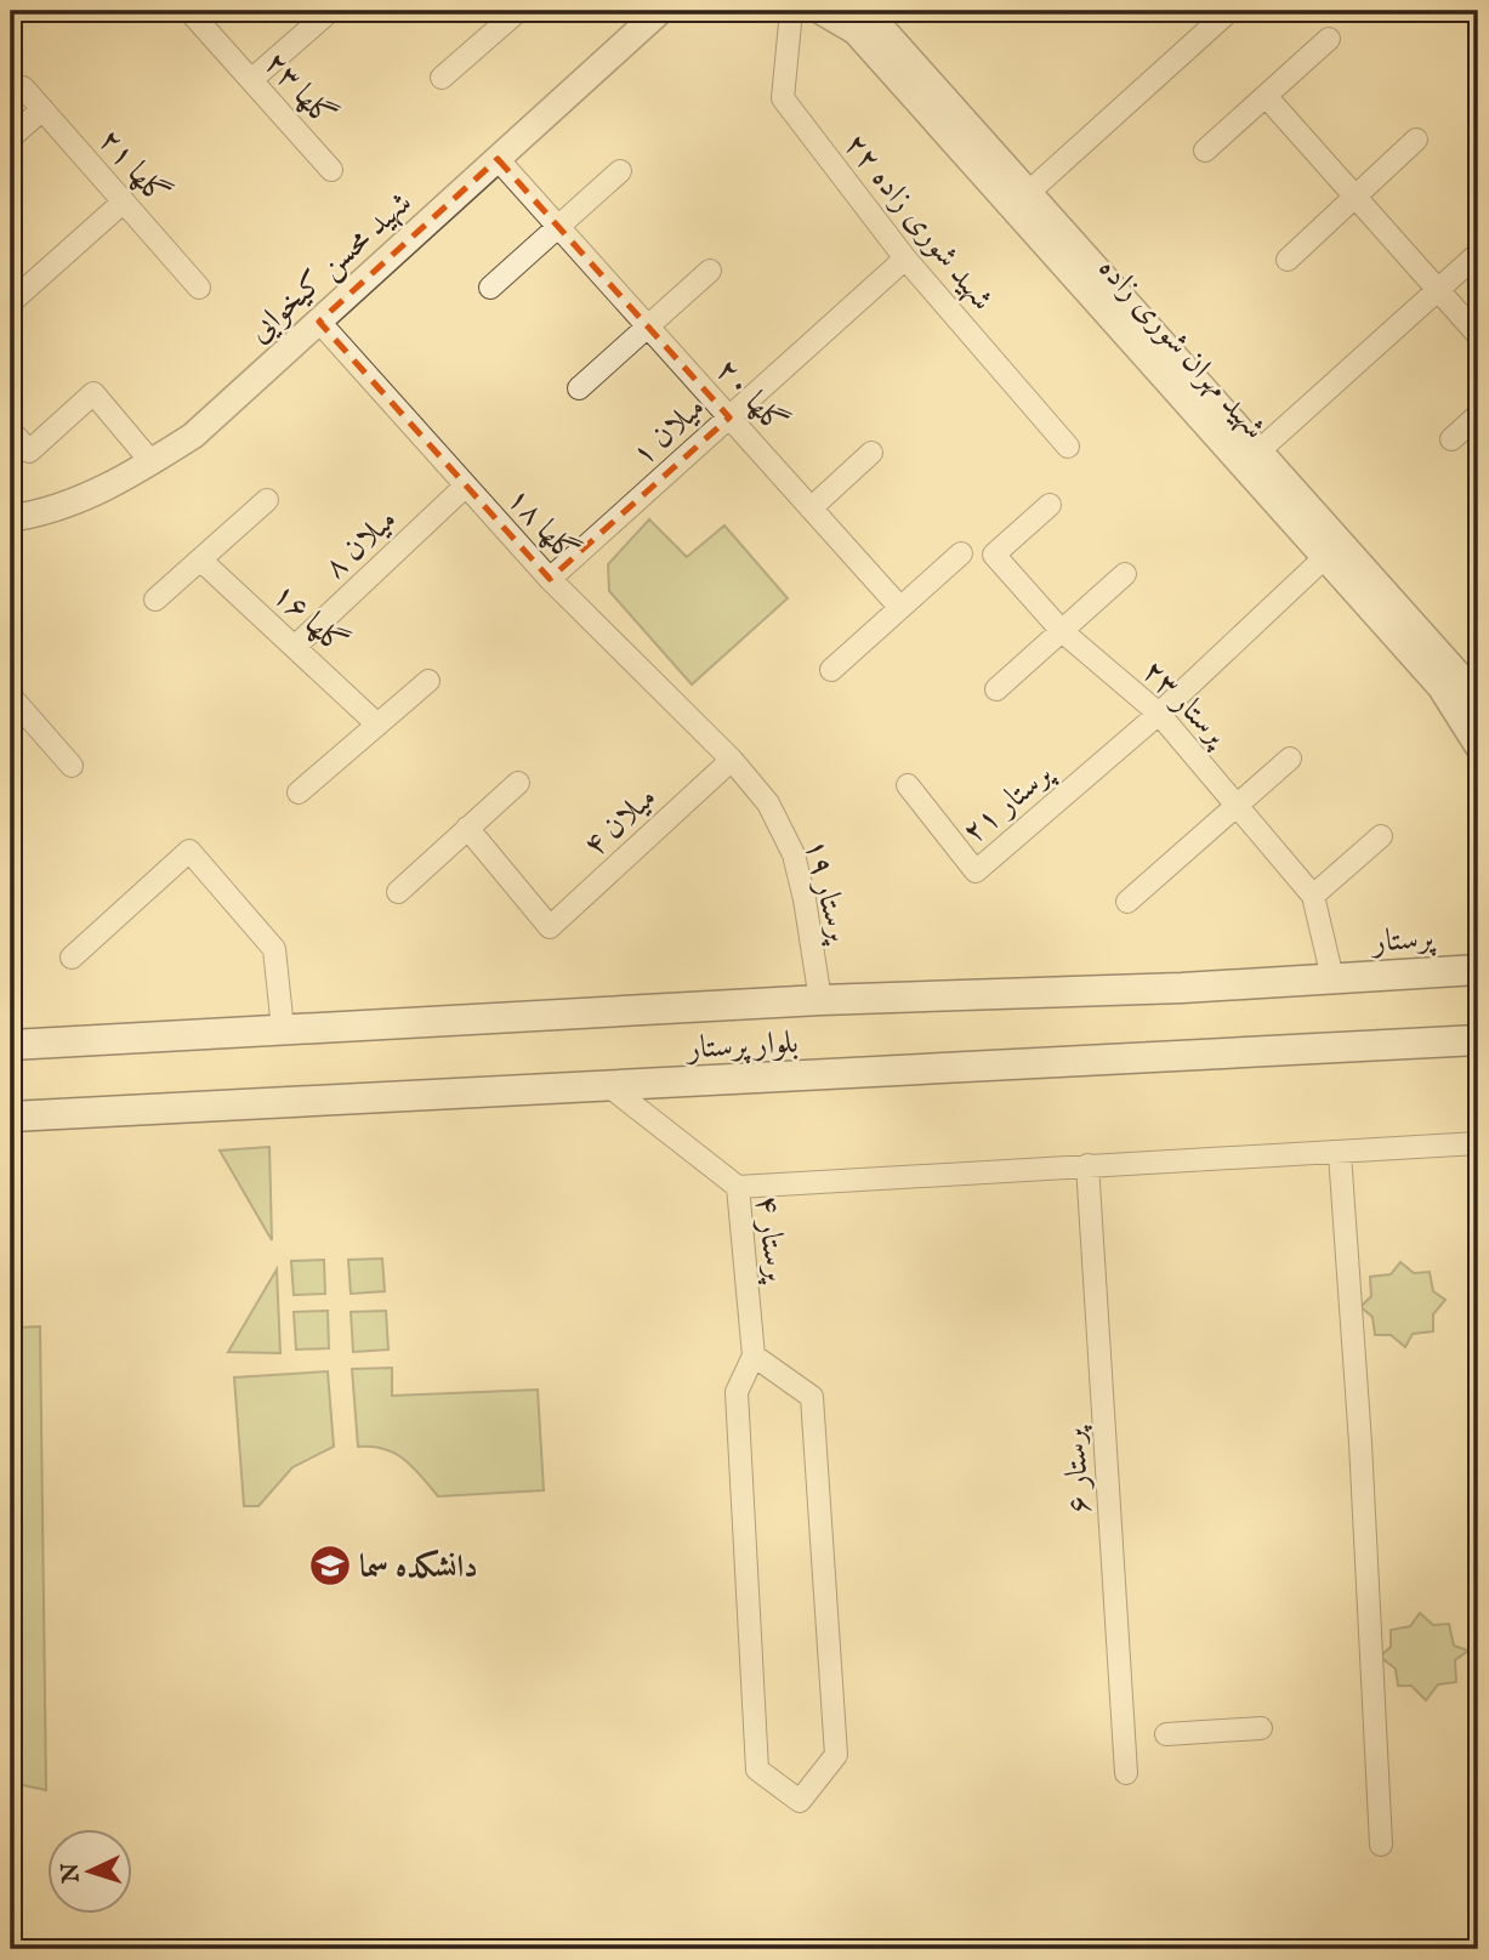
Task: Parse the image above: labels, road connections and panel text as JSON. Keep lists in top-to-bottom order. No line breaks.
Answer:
{"streets":{"main road":["پرستار","بلوار پرستار"],"street":["گلها ۲۳","گلها ۲۱","شهید شوری زاده ۲۲","شهید محسن کیخوایی","شهید مهران شوری زاده","گلها ۲۰","میلان ۱","گلها ۱۸","میلان ۸","گلها ۱۶","پرستار ۲۳","پرستار ۲۱","میلان ۴","پرستار ۱۹","پرستار ۴","پرستار ۶"]},"crossings":[["شهید شوری زاده ۲۲","میلان ۱"],["شهید محسن کیخوایی","گلها ۲۰"],["شهید محسن کیخوایی","گلها ۱۸"],["گلها ۲۰","میلان ۱"],["میلان ۱","گلها ۱۸"],["گلها ۱۸","میلان ۸"],["گلها ۱۸","میلان ۴"],["گلها ۱۸","پرستار ۱۹"],["میلان ۸","گلها ۱۶"],["پرستار ۲۳","پرستار ۲۱"],["پرستار ۲۳","پرستار"],["پرستار ۲۳","بلوار پرستار"],["میلان ۴","پرستار ۱۹"],["پرستار ۱۹","بلوار پرستار"],["پرستار","بلوار پرستار"],["بلوار پرستار","پرستار ۴"]],"places":{"school or university":["دانشکده سما"]},"north":"left"}
